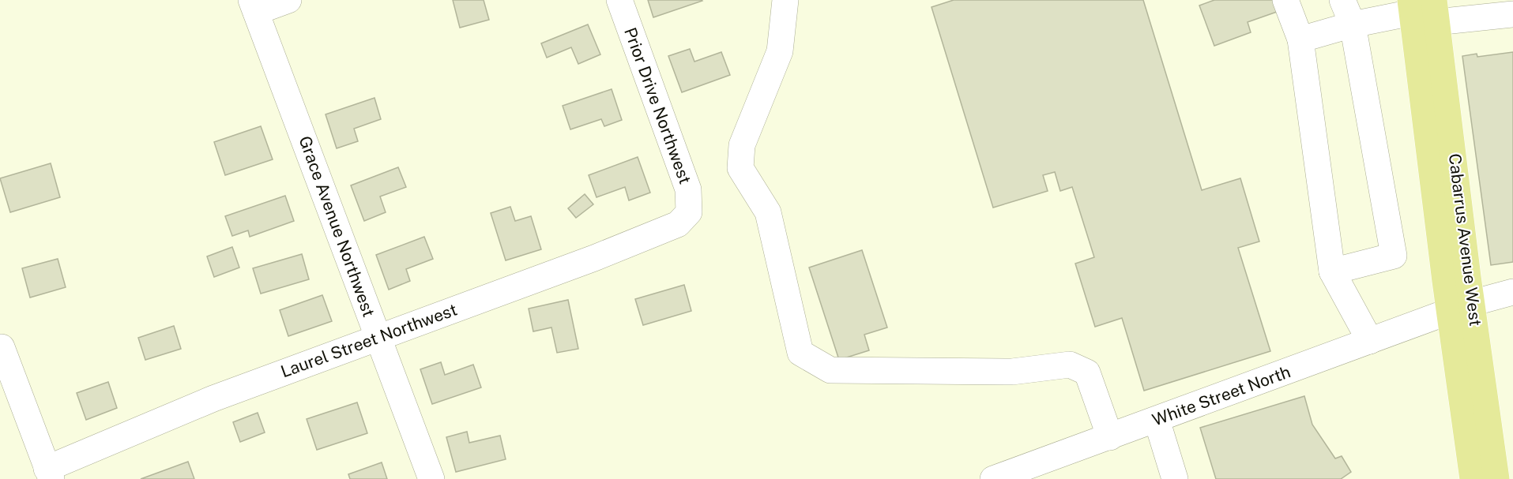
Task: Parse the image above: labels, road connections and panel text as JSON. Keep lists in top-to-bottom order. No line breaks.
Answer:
{"streets":{"main road":["Cabarrus Avenue West"],"street":["Prior Drive Northwest","Grace Avenue Northwest","Laurel Street Northwest","White Street North"]},"crossings":[["Prior Drive Northwest","Laurel Street Northwest"],["Grace Avenue Northwest","Laurel Street Northwest"],["Cabarrus Avenue West","White Street North"]]}
